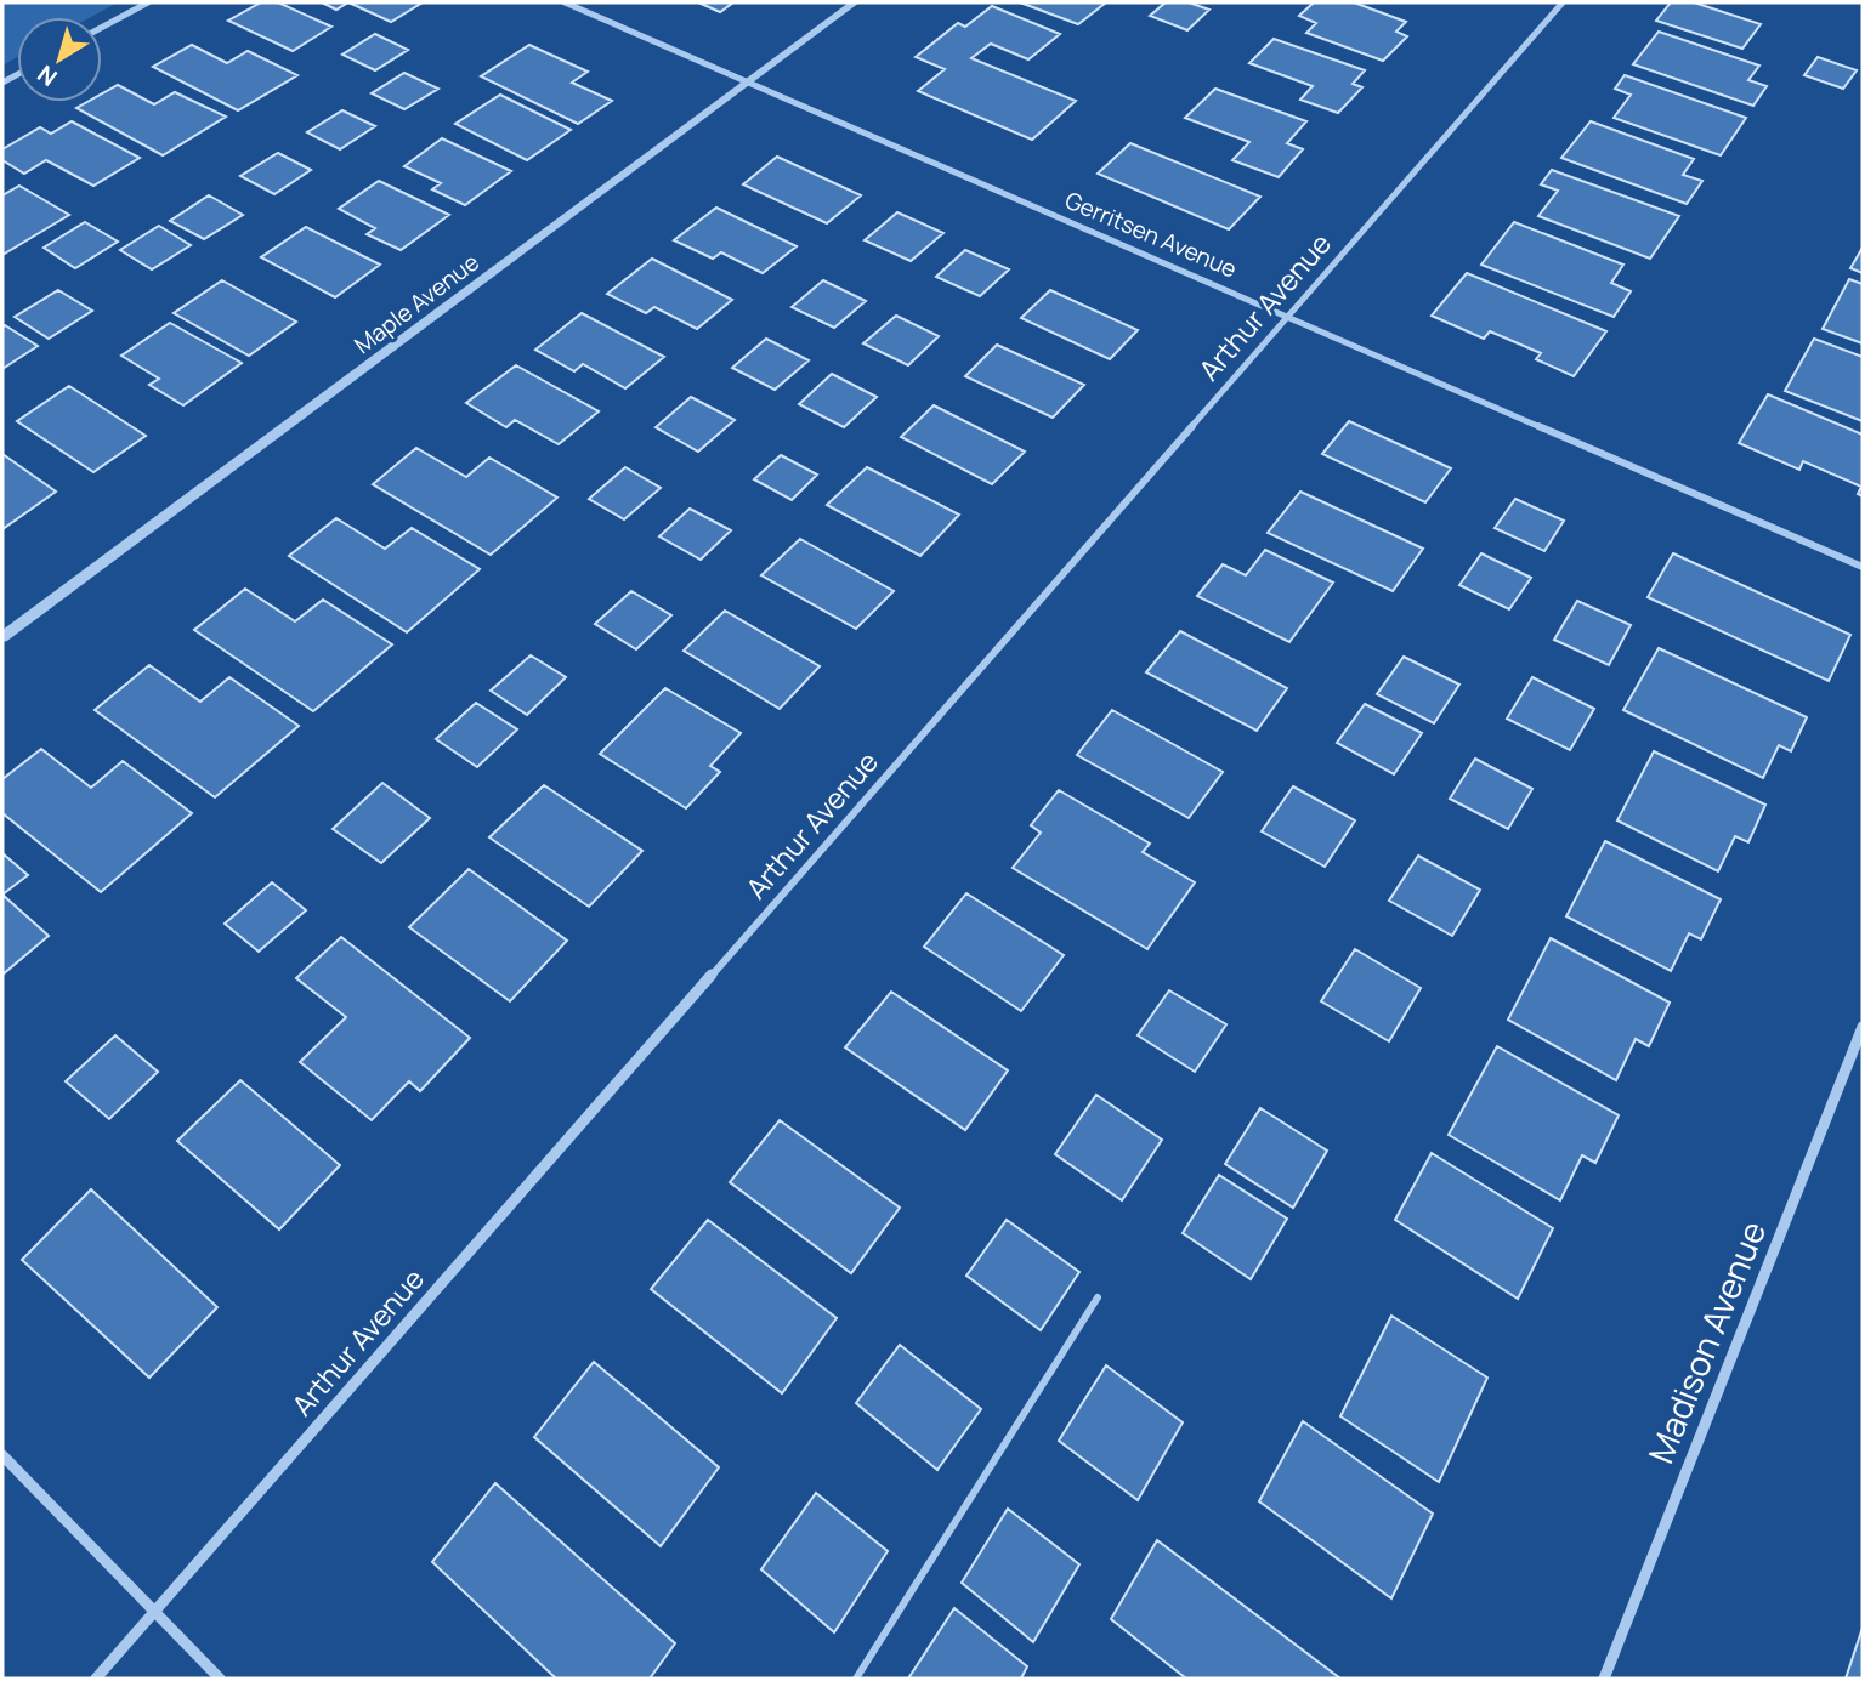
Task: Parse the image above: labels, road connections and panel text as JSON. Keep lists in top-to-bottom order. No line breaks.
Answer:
{"streets":{"street":["Gerritsen Avenue","Maple Avenue","Arthur Avenue","Madison Avenue"]},"crossings":[["Gerritsen Avenue","Maple Avenue"],["Gerritsen Avenue","Arthur Avenue"]],"north":"bottom left"}
